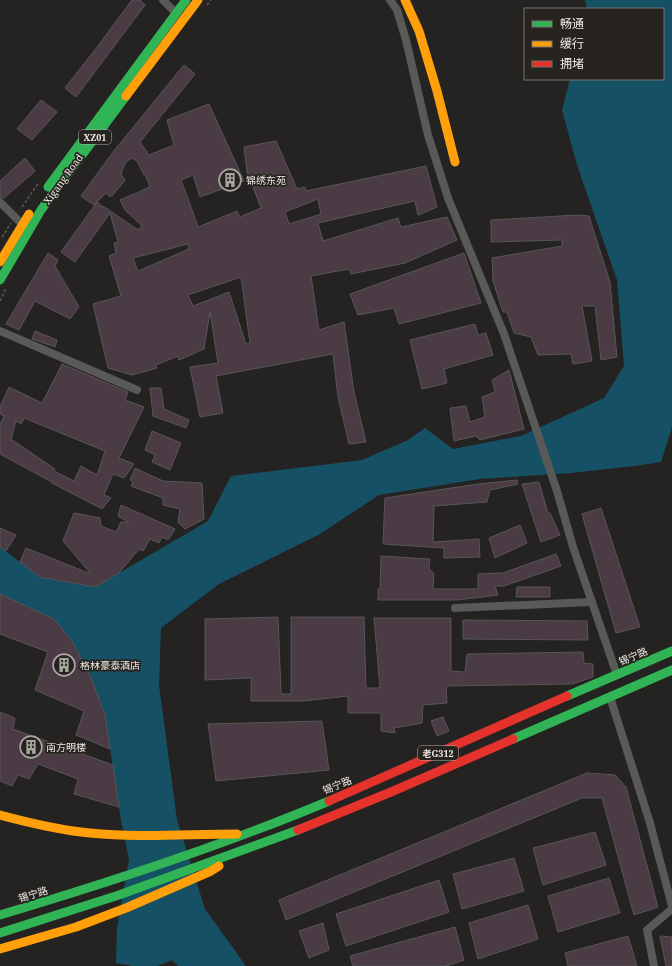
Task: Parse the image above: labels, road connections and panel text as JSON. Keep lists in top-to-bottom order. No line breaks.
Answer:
{"streets":{"main road":["XZ01","Xigang Road","锡宁路","老G312"]},"places":{"building":["锦绣东苑","格林豪泰酒店","南方明楼"]},"legend":["畅通","缓行","拥堵"]}
